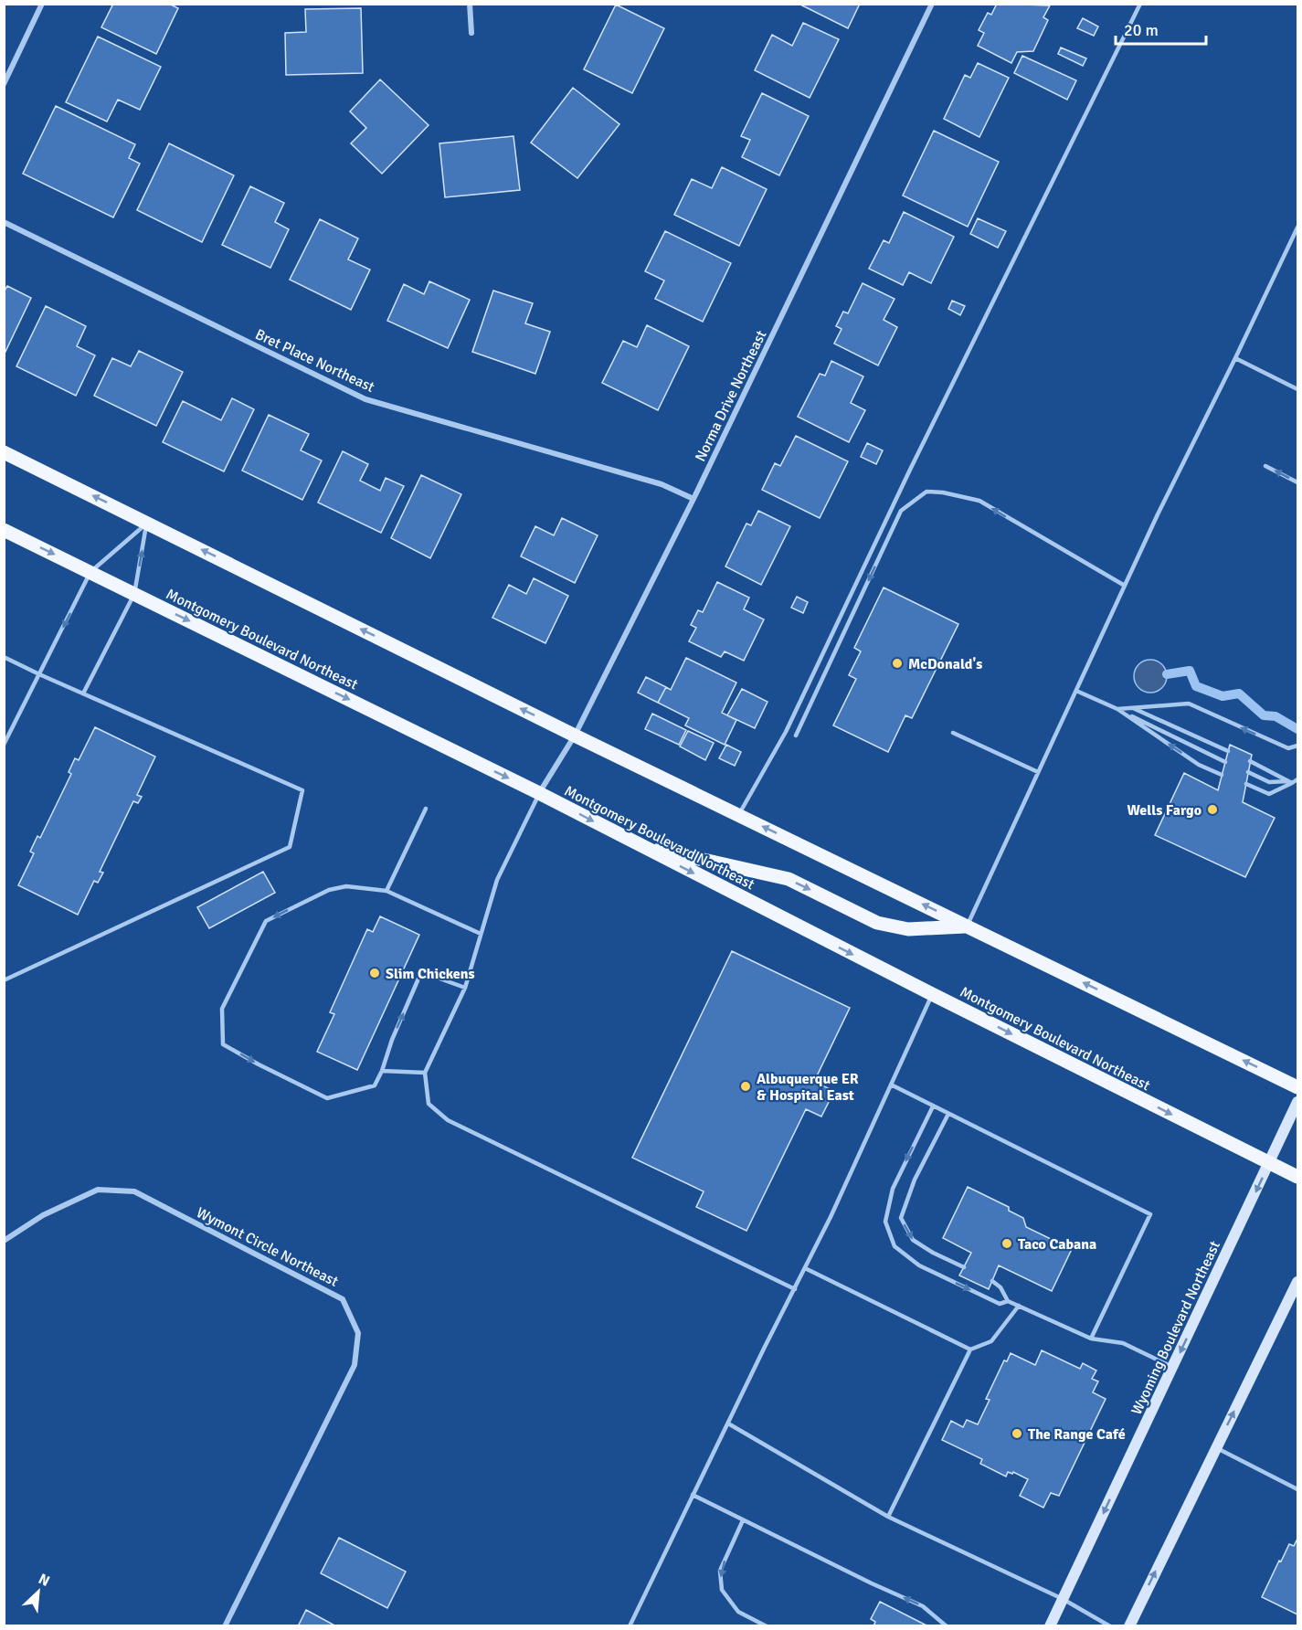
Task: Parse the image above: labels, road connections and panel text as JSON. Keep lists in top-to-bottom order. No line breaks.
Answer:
{"streets":{"main road":["Montgomery Boulevard Northeast","Wyoming Boulevard Northeast"],"street":["Bret Place Northeast","Norma Drive Northeast","Wymont Circle Northeast"]},"crossings":[["Bret Place Northeast","Norma Drive Northeast"],["Norma Drive Northeast","Montgomery Boulevard Northeast"],["Montgomery Boulevard Northeast","Wyoming Boulevard Northeast"]],"places":["McDonald's","Wells Fargo","Slim Chickens","Albuquerque ER & Hospital East","Taco Cabana","The Range Café"],"scale_bar":"20 m","north":"top right"}
